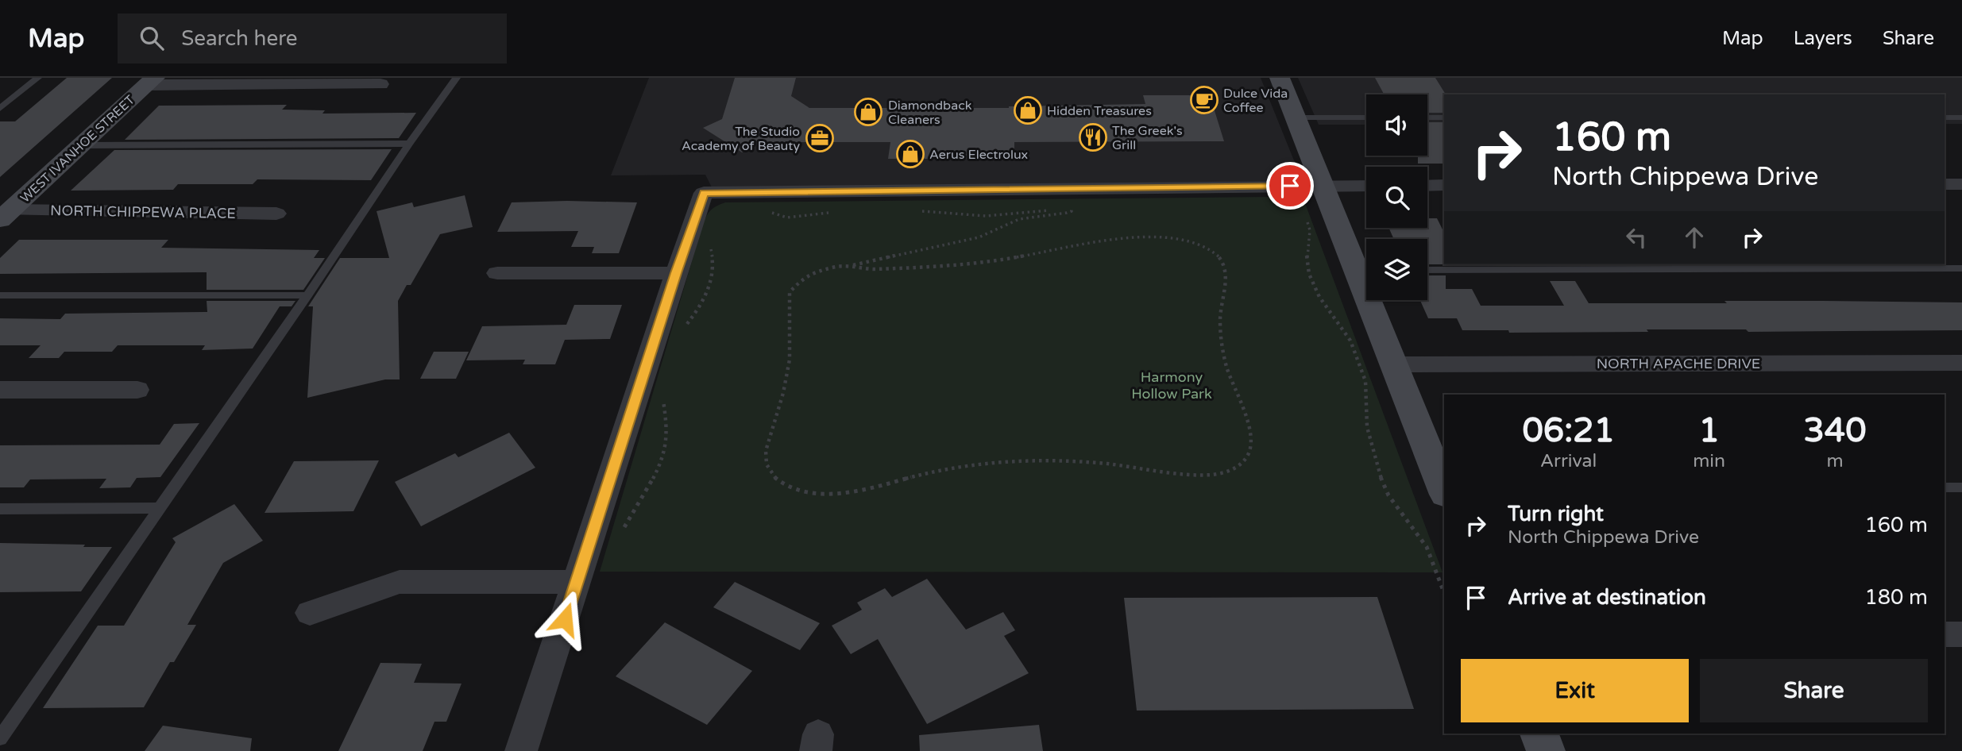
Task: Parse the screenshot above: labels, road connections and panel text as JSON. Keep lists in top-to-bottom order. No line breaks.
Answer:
{"streets":{"street":["WEST IVANHOE STREET","NORTH CHIPPEWA PLACE","NORTH APACHE DRIVE"]},"crossings":[["WEST IVANHOE STREET","NORTH CHIPPEWA PLACE"]],"parks":["Harmony Hollow Park"],"places":{"cafe":["Dulce Vida Coffee"],"shop":["Hidden Treasures","Diamondback Cleaners","Aerus Electrolux"],"restaurant":["The Greek's Grill"],"office":["The Studio Academy of Beauty"]},"page":{"header":"Map","search":"Search here","nav":["Map","Layers","Share"],"turn":["160 m","North Chippewa Drive"],"eta":["06:21","Arrival","1","min","340","m"],"list":[{"name":"Turn right","note":"North Chippewa Drive","value":"160 m"},{"name":"Arrive at destination","value":"180 m"}],"buttons":["Exit","Share"]}}
